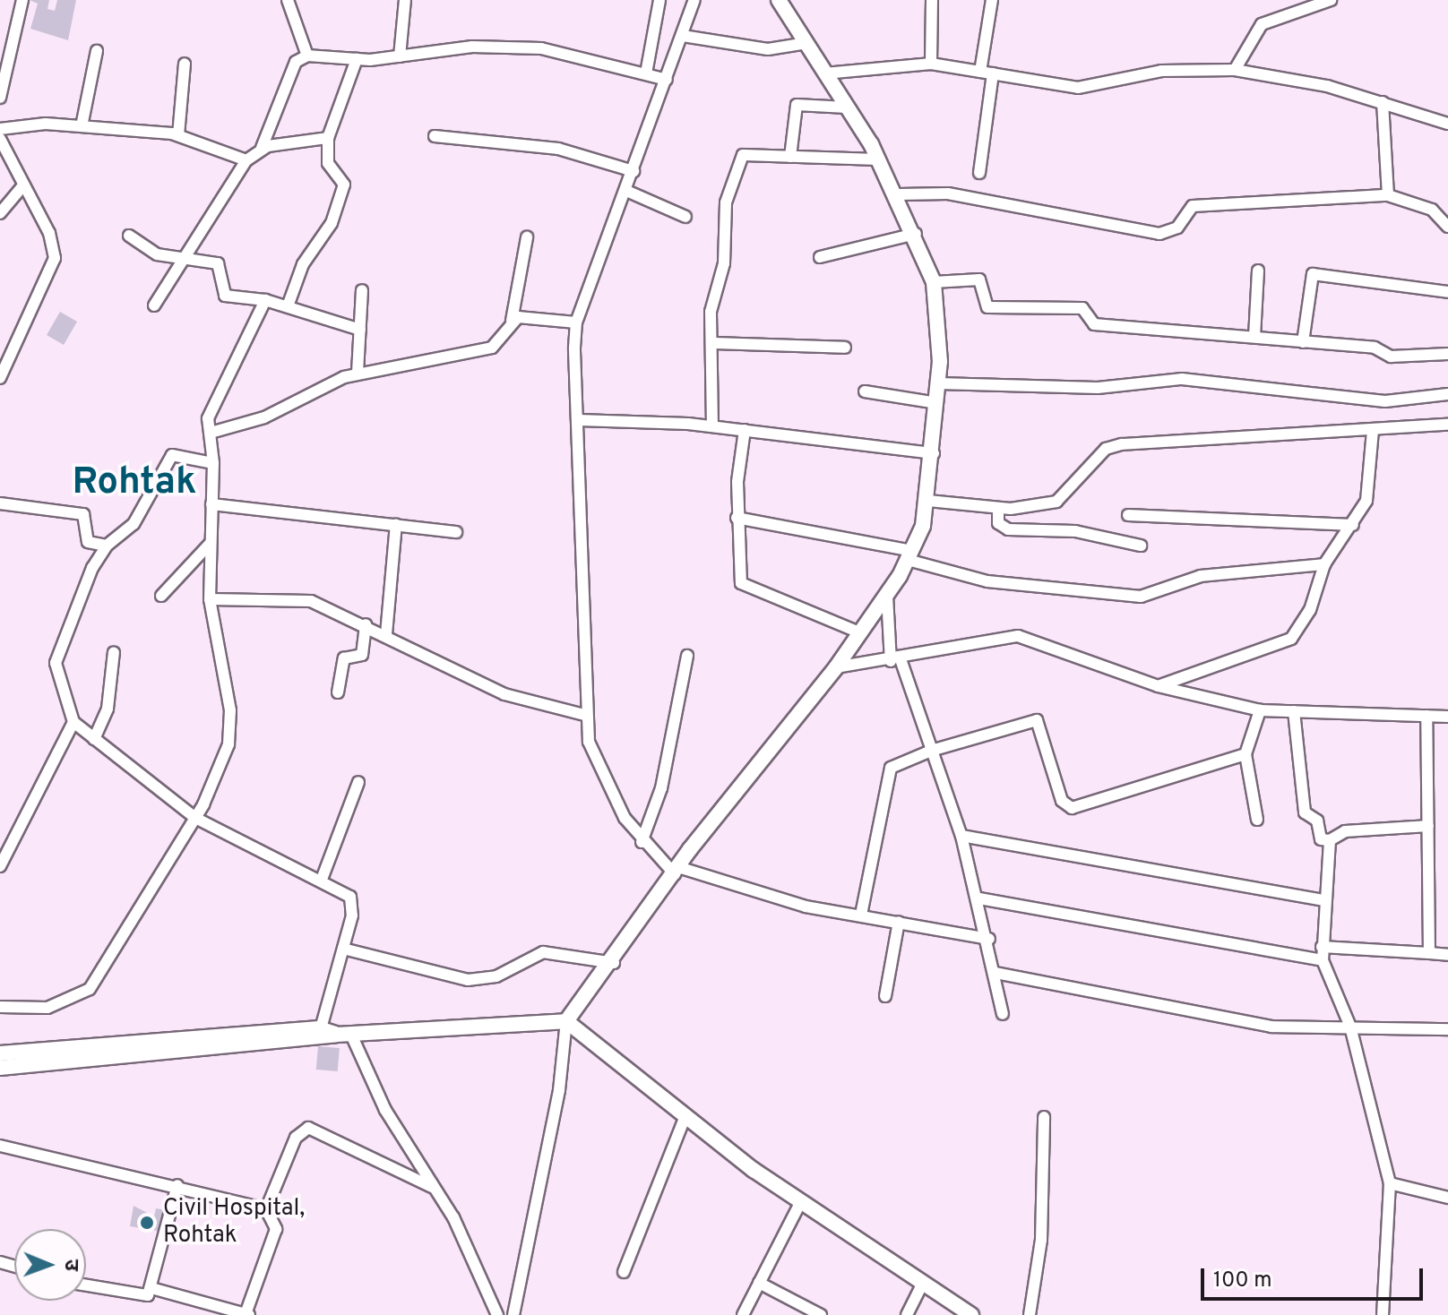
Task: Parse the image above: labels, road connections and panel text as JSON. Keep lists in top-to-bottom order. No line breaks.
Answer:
{"districts":["Rohtak"],"places":["Civil Hospital, Rohtak"],"scale_bar":"100 m","north":"right"}
